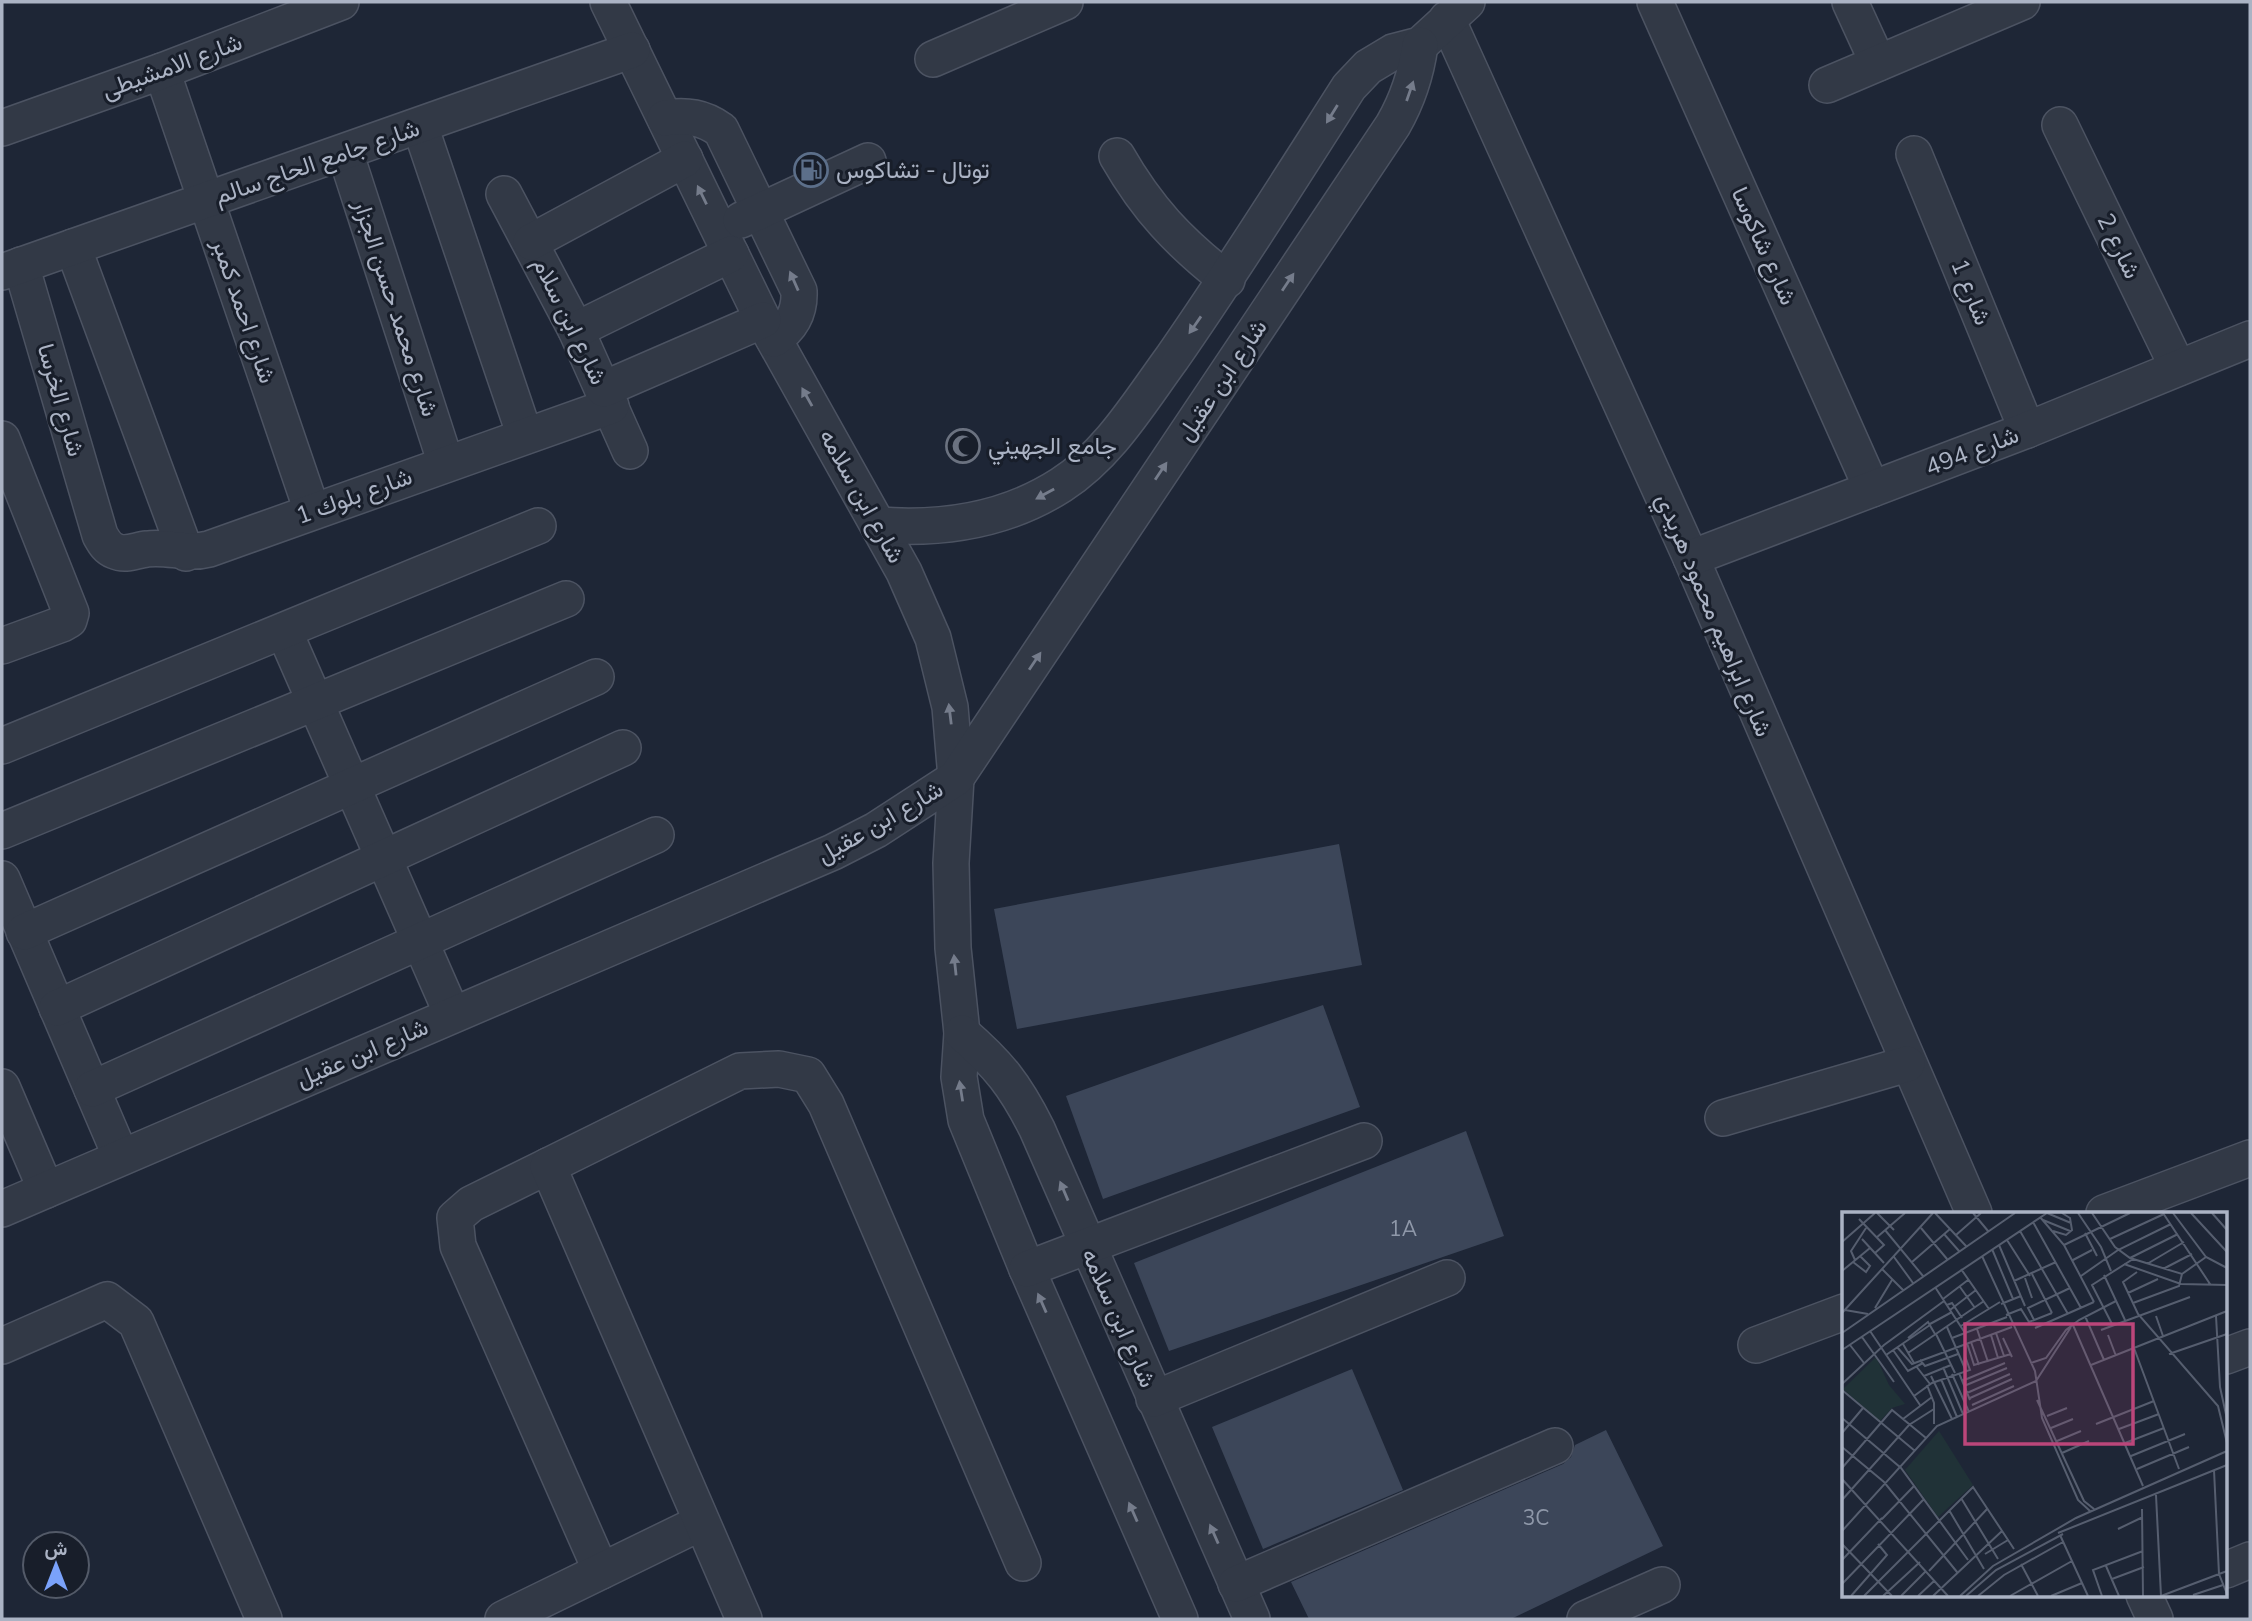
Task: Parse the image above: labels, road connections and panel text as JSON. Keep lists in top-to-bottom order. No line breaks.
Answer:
{"streets":{"street":["شارع الامشيطى","شارع جامع الحاج سالم","شارع شاكوسا","شارع 2","شارع 1","شارع محمد حسن الجزار","شارع احمد كمبر","شارع ابن سلام","شارع ابن عقيل","شارع الخرسا","شارع 494","شارع بلوك 1","شارع ابن سلامه","شارع ابراهيم محمود هريدي"]},"crossings":[["شارع الامشيطى","شارع احمد كمبر"],["شارع جامع الحاج سالم","شارع محمد حسن الجزار"],["شارع جامع الحاج سالم","شارع احمد كمبر"],["شارع جامع الحاج سالم","شارع الخرسا"],["شارع جامع الحاج سالم","شارع ابن سلامه"],["شارع شاكوسا","شارع 494"],["شارع 2","شارع 494"],["شارع 1","شارع 494"],["شارع محمد حسن الجزار","شارع بلوك 1"],["شارع احمد كمبر","شارع بلوك 1"],["شارع ابن سلام","شارع بلوك 1"],["شارع ابن عقيل","شارع ابن سلامه"],["شارع الخرسا","شارع بلوك 1"],["شارع 494","شارع ابراهيم محمود هريدي"],["شارع بلوك 1","شارع ابن سلامه"]],"one_way":["شارع ابن سلامه"],"places":{"fuel station":["توتال - تشاكوس"],"mosque":["جامع الجهيني"]},"house_numbers":["1A","3C"],"north":"top"}
